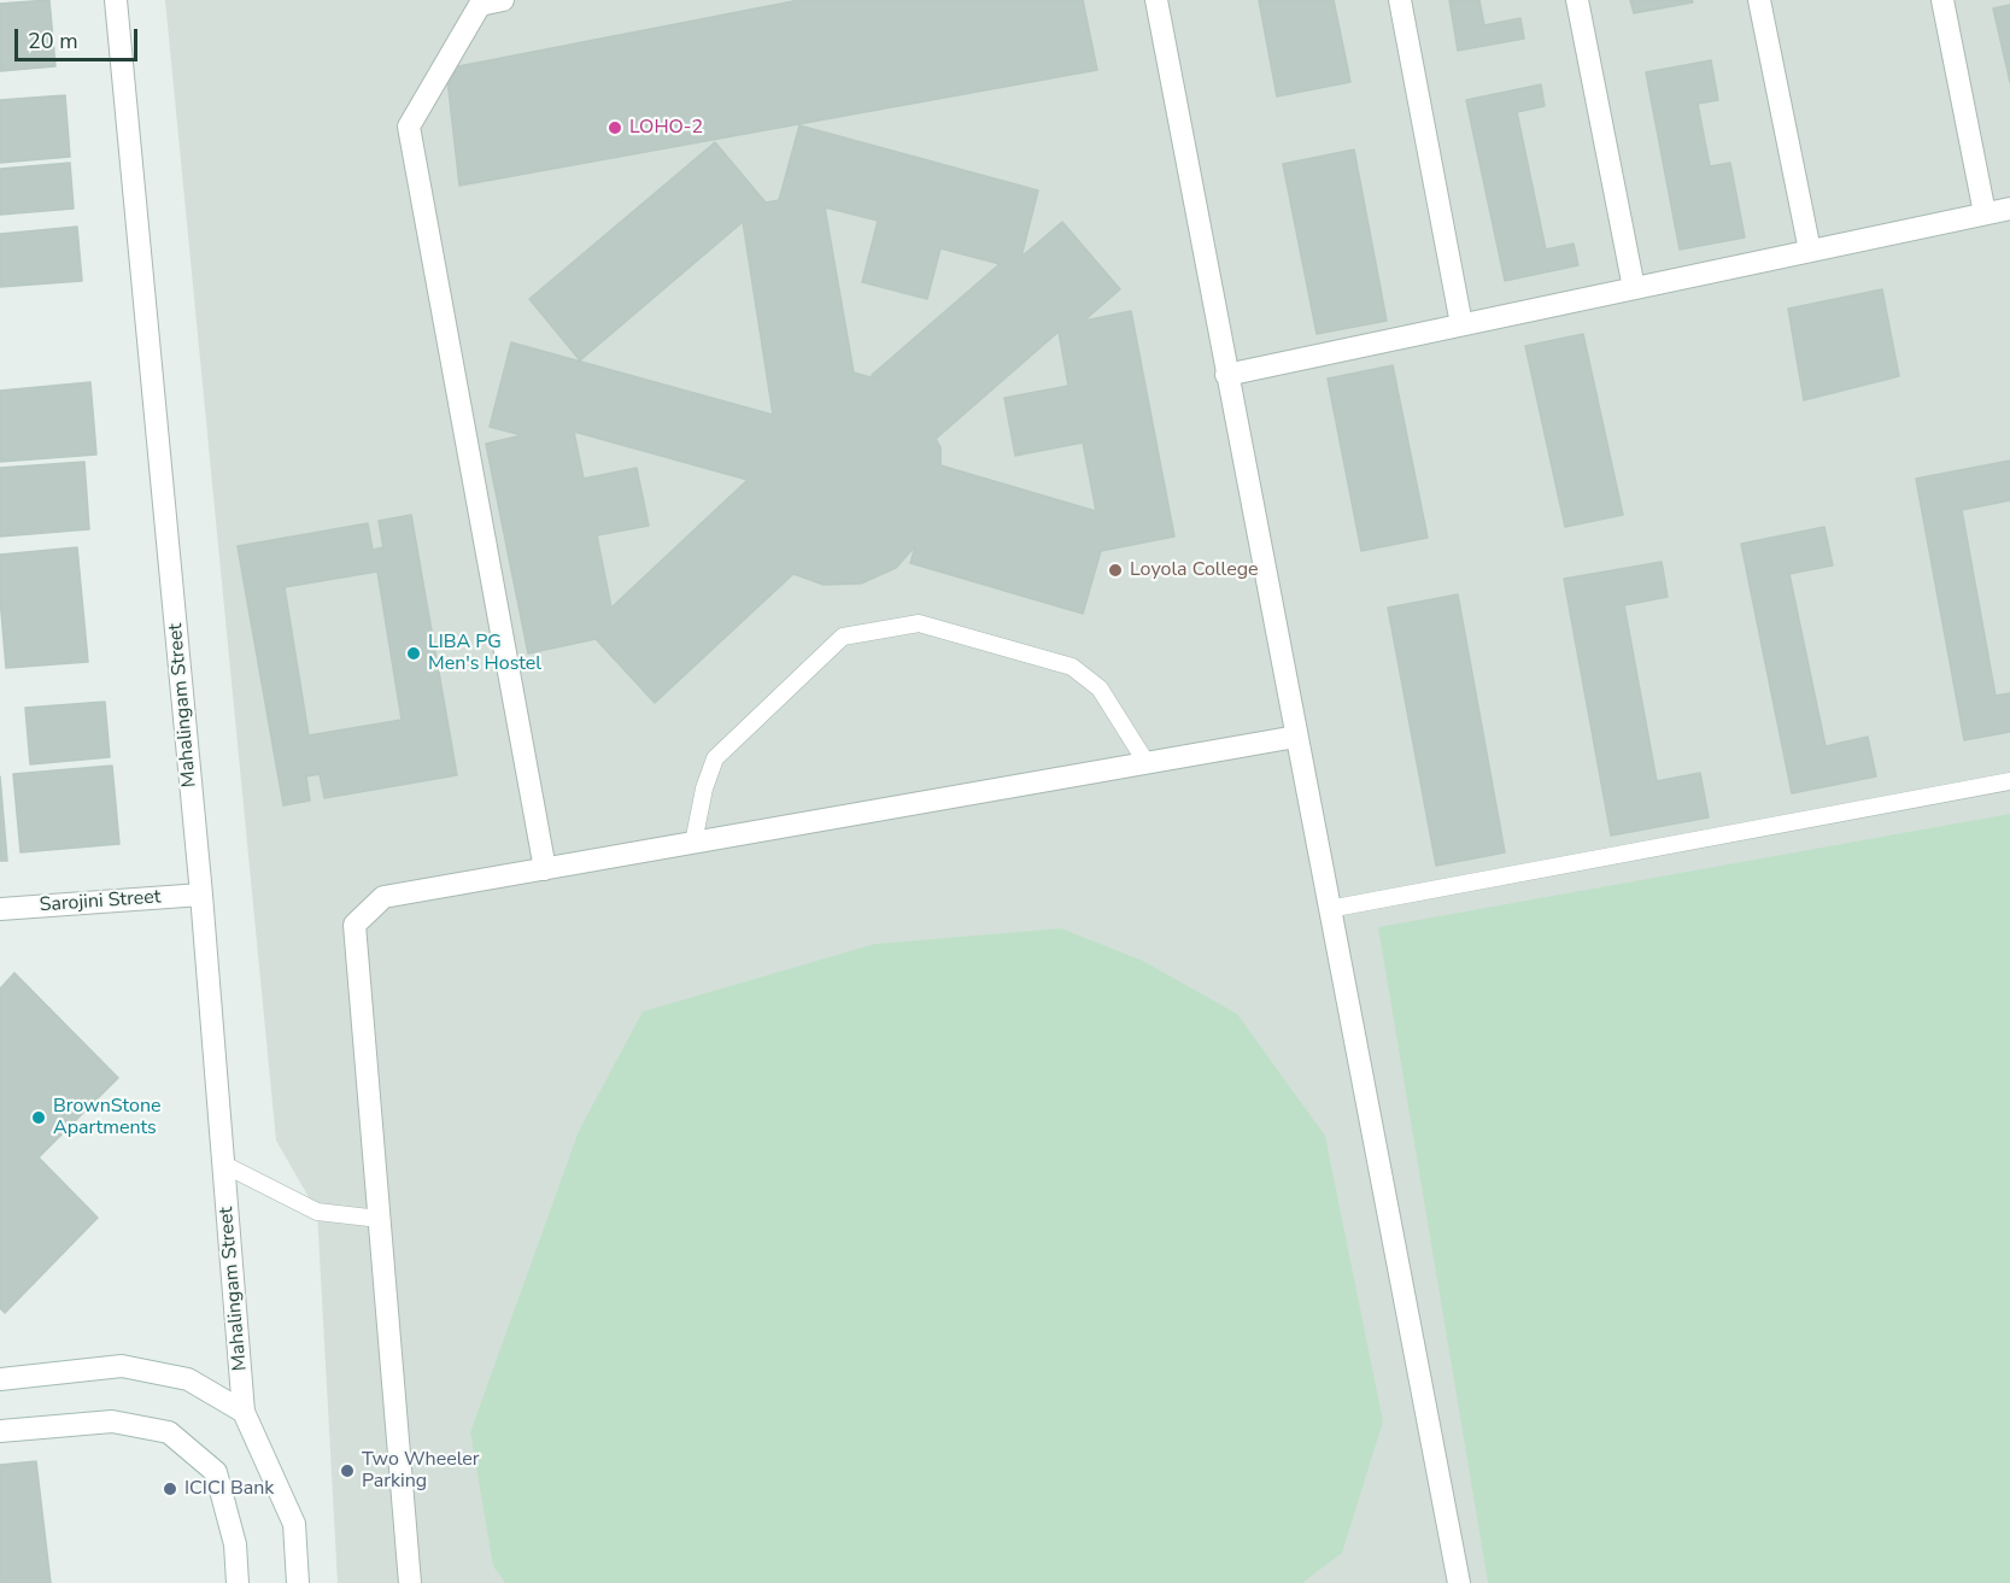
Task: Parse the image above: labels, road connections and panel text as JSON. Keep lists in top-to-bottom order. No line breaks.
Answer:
{"streets":{"street":["Mahalingam Street","Sarojini Street"]},"crossings":[["Mahalingam Street","Sarojini Street"]],"places":["LOHO-2","Loyola College","LIBA PG Men's Hostel","BrownStone Apartments","Two Wheeler Parking","ICICI Bank"],"scale_bar":"20 m"}
